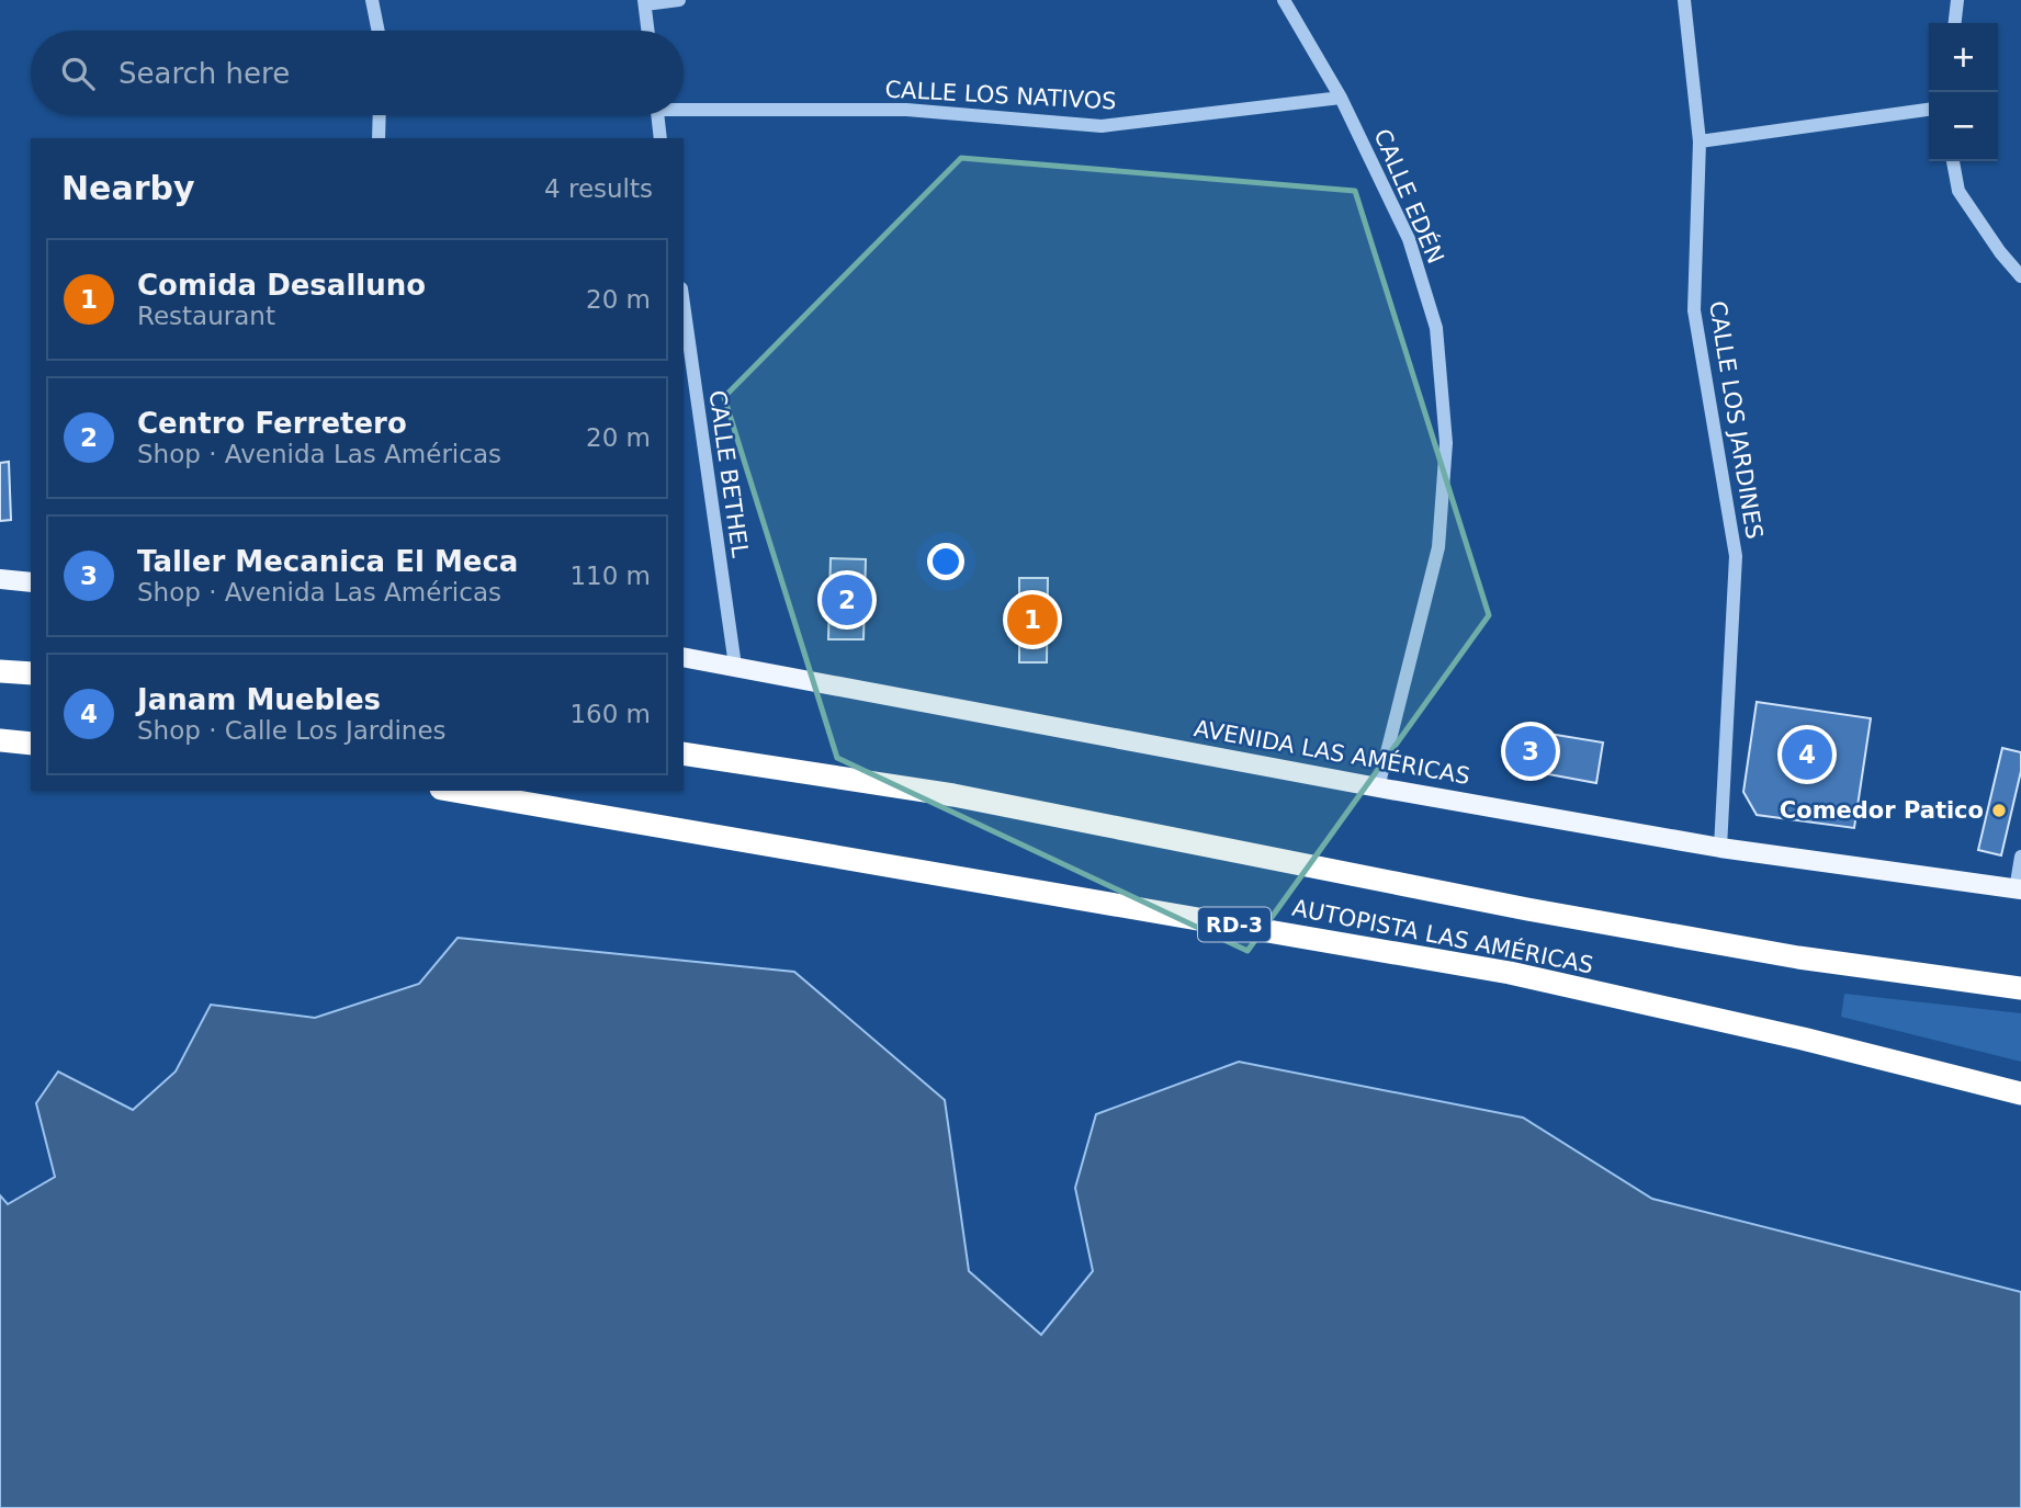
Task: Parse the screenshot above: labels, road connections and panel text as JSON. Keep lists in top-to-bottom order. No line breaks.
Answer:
{"streets":{"highway":["RD-3","AUTOPISTA LAS AMÉRICAS"],"main road":["AVENIDA LAS AMÉRICAS"],"street":["CALLE LOS NATIVOS","CALLE EDÉN","CALLE LOS JARDINES","CALLE BETHEL"]},"crossings":[["CALLE LOS NATIVOS","CALLE EDÉN"],["CALLE EDÉN","AVENIDA LAS AMÉRICAS"],["CALLE LOS JARDINES","AVENIDA LAS AMÉRICAS"],["CALLE BETHEL","AVENIDA LAS AMÉRICAS"]],"places":["Comedor Patico"],"page":{"map_buttons":["+","−"],"search":"Search here","heading":["Nearby","4 results"],"list":[{"mark":"1","name":"Comida Desalluno","note":"Restaurant","value":"20 m"},{"mark":"2","name":"Centro Ferretero","note":"Shop · Avenida Las Américas","value":"20 m"},{"mark":"3","name":"Taller Mecanica El Meca","note":"Shop · Avenida Las Américas","value":"110 m"},{"mark":"4","name":"Janam Muebles","note":"Shop · Calle Los Jardines","value":"160 m"}],"pins":["2","1","3","4"]}}
